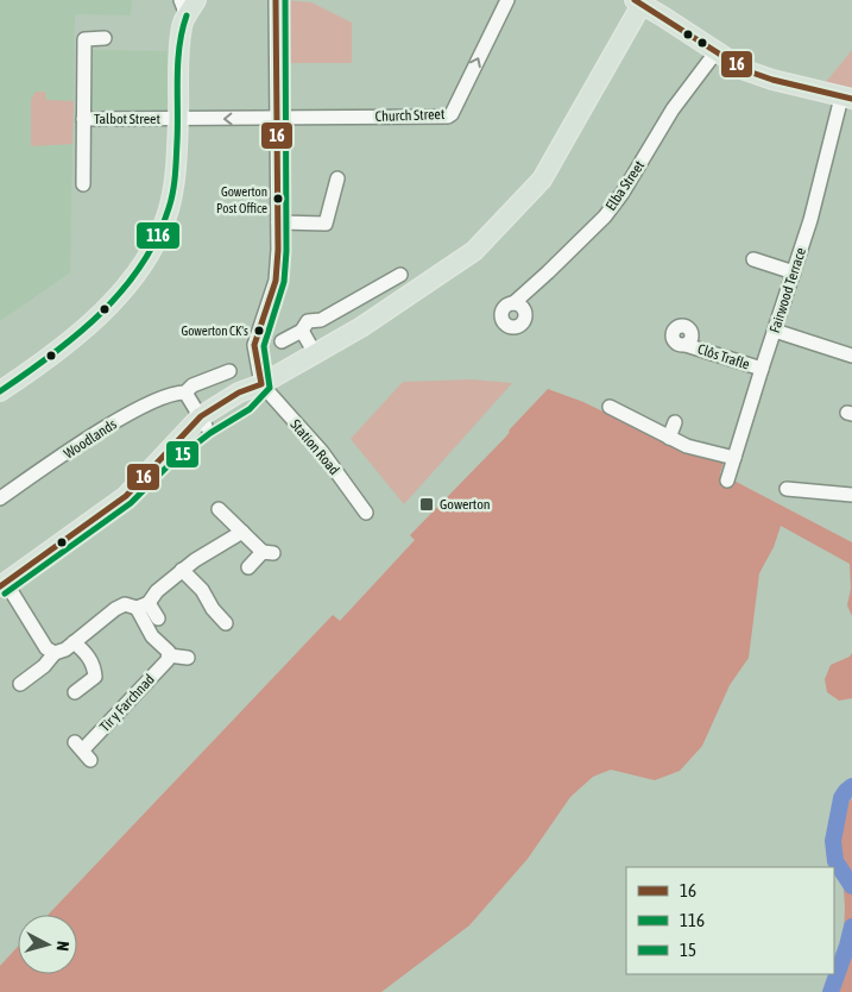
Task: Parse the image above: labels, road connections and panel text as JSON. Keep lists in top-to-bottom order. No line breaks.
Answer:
{"streets":{"street":["Church Street","Talbot Street","Elba Street","Fairwood Terrace","Clôs Trafle","Woodlands","Station Road","Tir y Farchnad"]},"crossings":[["Church Street","Talbot Street"],["Fairwood Terrace","Clôs Trafle"]],"one_way":["Church Street","Talbot Street"],"places":{"other":["Gowerton Post Office","Gowerton CK's"],"transit":["Gowerton"]},"lines":["transit line 16","transit line 15","transit line 116"],"legend":["16","116","15"],"north":"right"}
